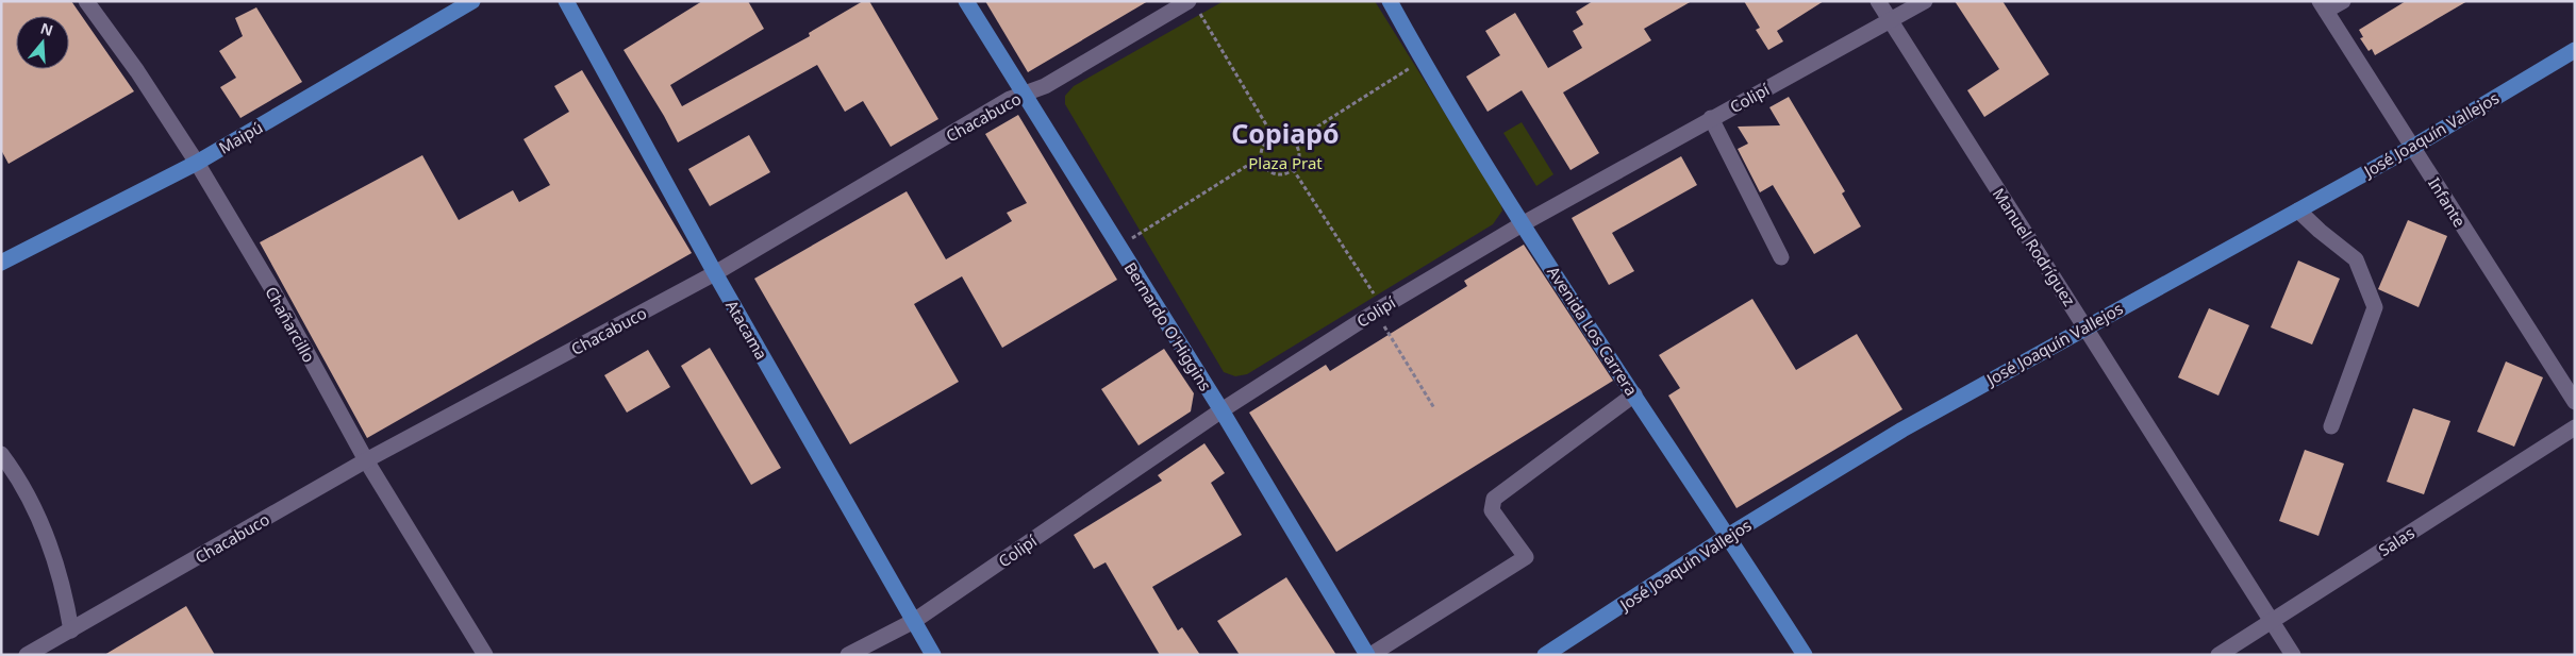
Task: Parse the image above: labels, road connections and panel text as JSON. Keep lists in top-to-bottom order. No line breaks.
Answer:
{"streets":{"main road":["José Joaquín Vallejos","Maipú","Bernardo O'Higgins","Atacama","Avenida Los Carrera"],"street":["Colipí","Chacabuco","Infante","Manuel Rodríguez","Chañarcillo","Salas"]},"crossings":[["Colipí","Manuel Rodríguez"],["Colipí","Bernardo O'Higgins"],["Colipí","Atacama"],["Colipí","Avenida Los Carrera"],["Chacabuco","Chañarcillo"],["Chacabuco","Bernardo O'Higgins"],["Chacabuco","Atacama"],["José Joaquín Vallejos","Infante"],["José Joaquín Vallejos","Manuel Rodríguez"],["José Joaquín Vallejos","Avenida Los Carrera"],["Maipú","Chañarcillo"],["Manuel Rodríguez","Salas"]],"districts":["Copiapó"],"parks":["Plaza Prat"],"north":"top"}
